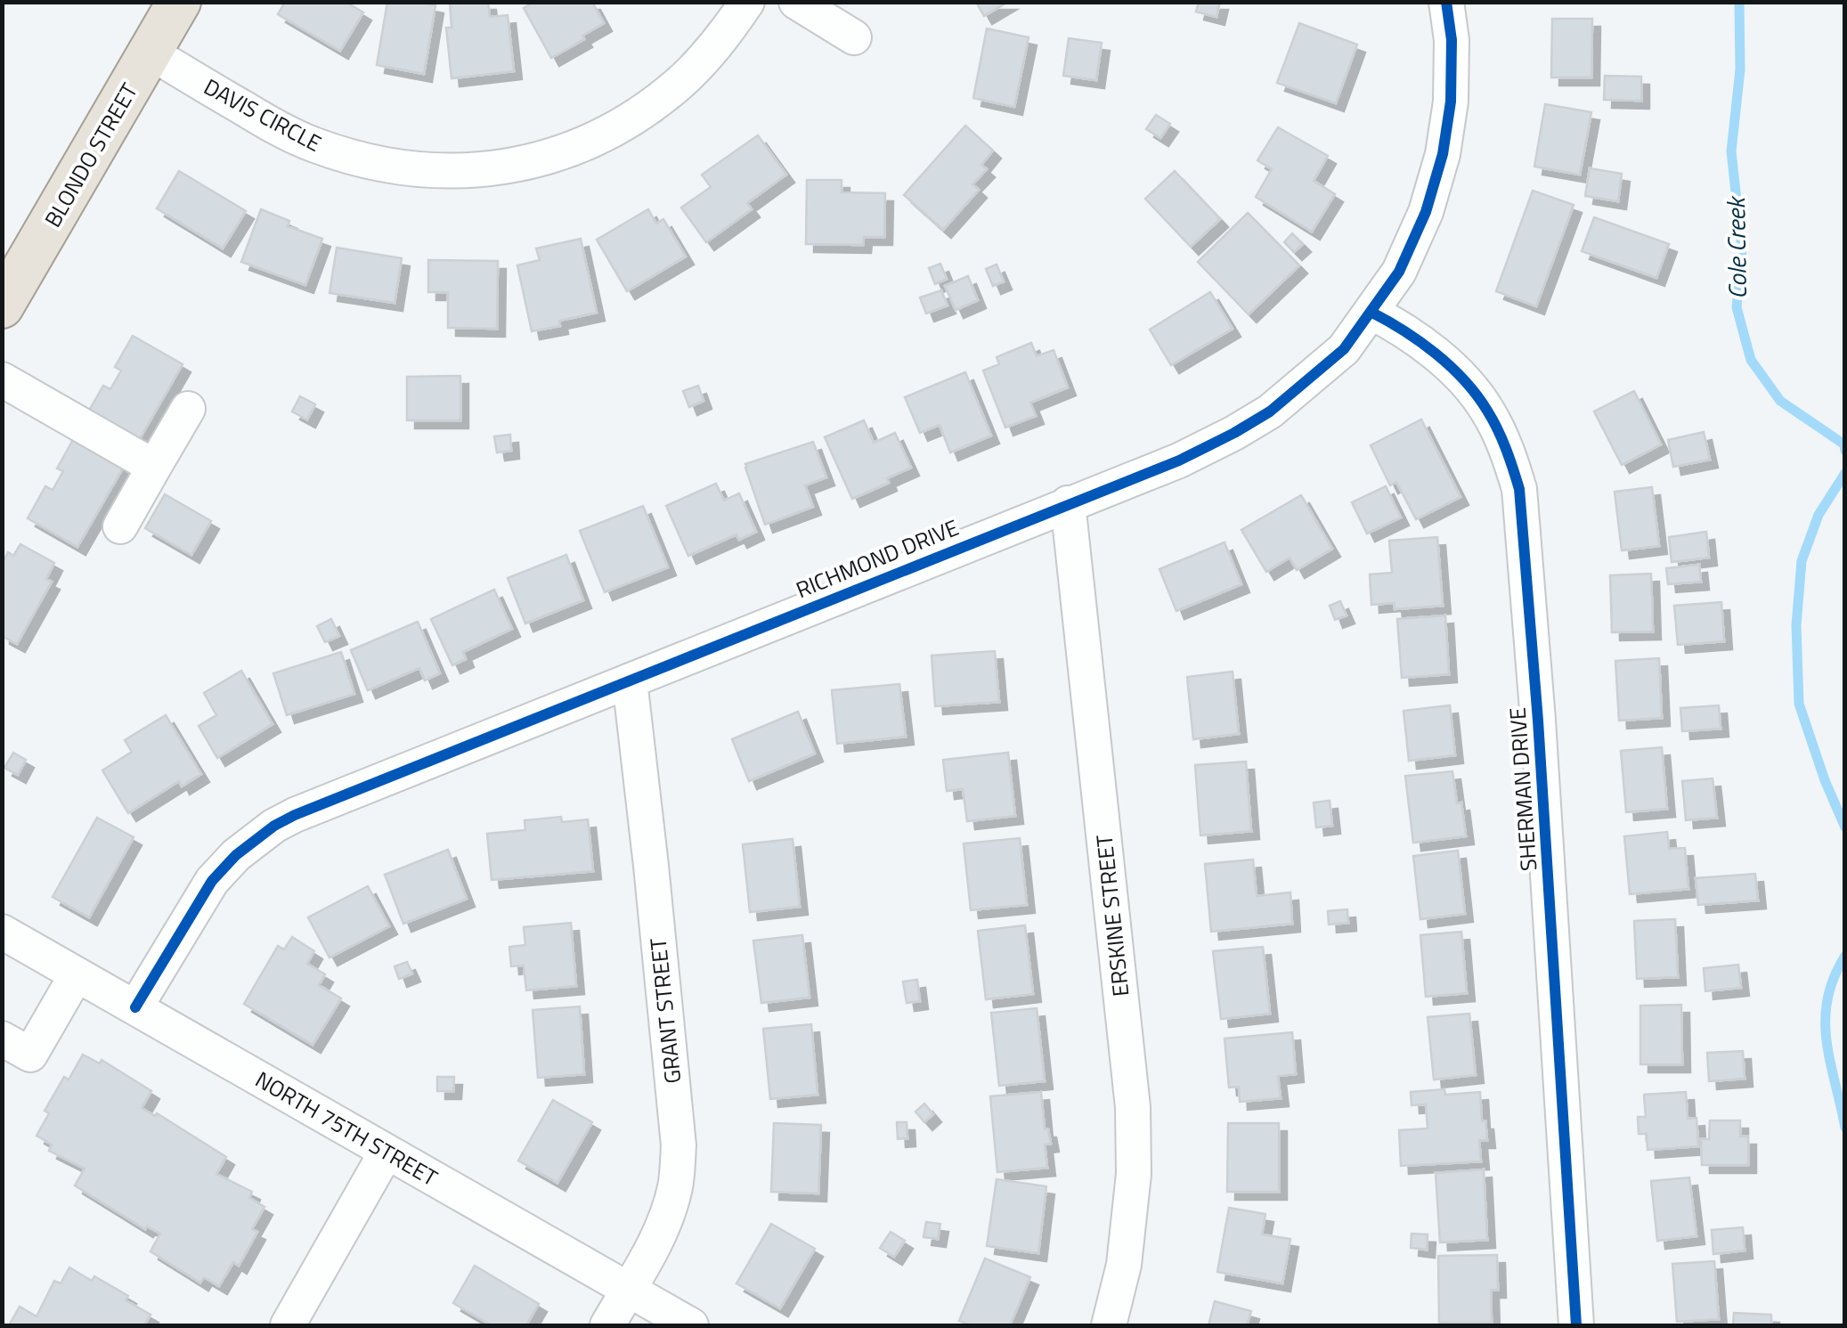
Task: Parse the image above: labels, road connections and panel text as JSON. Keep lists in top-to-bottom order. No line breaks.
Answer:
{"streets":{"main road":["BLONDO STREET"],"street":["DAVIS CIRCLE","RICHMOND DRIVE","SHERMAN DRIVE","ERSKINE STREET","GRANT STREET","NORTH 75TH STREET"]},"crossings":[["DAVIS CIRCLE","BLONDO STREET"],["RICHMOND DRIVE","SHERMAN DRIVE"],["RICHMOND DRIVE","ERSKINE STREET"],["RICHMOND DRIVE","GRANT STREET"],["RICHMOND DRIVE","NORTH 75TH STREET"],["GRANT STREET","NORTH 75TH STREET"]],"water":["Cole Creek"]}
